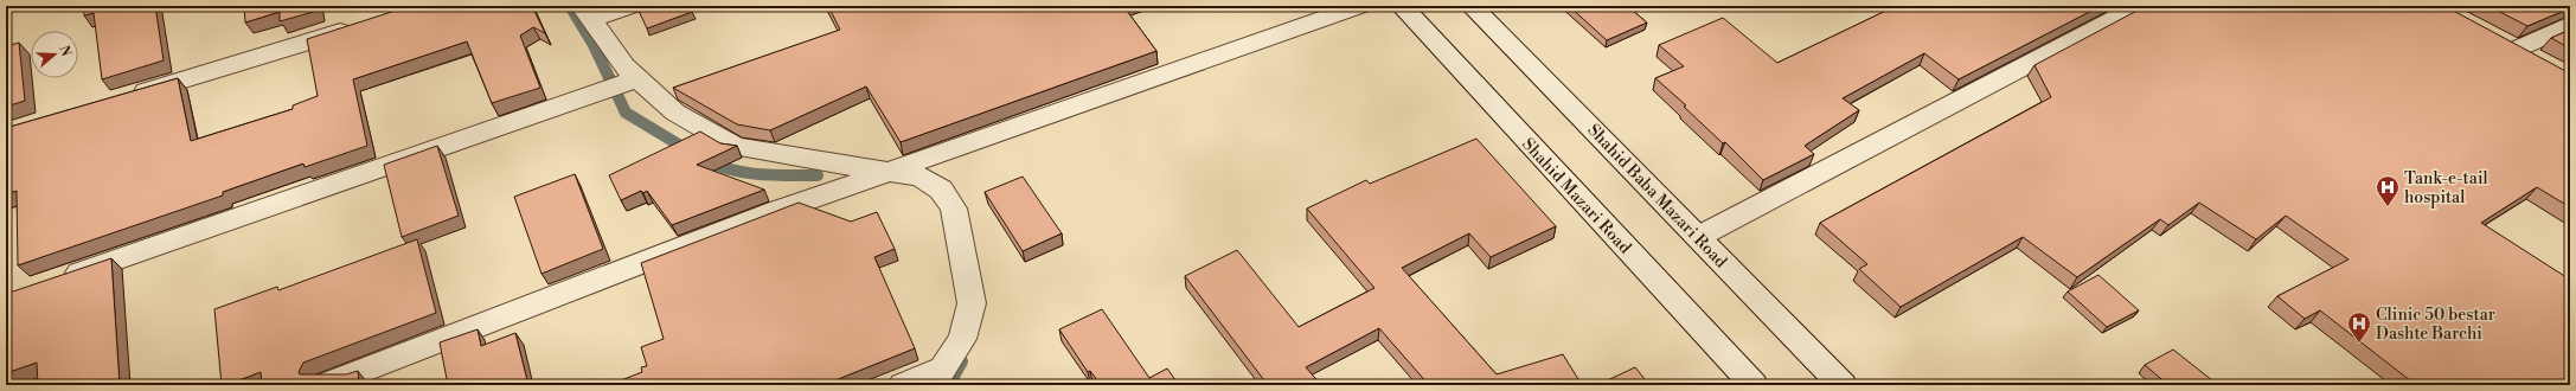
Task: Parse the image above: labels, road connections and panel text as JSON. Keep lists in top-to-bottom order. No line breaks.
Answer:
{"streets":{"street":["Shahid Mazari Road","Shahid Baba Mazari Road"]},"places":{"hospital":["Tank-e-tail hospital","Clinic 50 bestar Dashte Barchi"]},"north":"right"}
